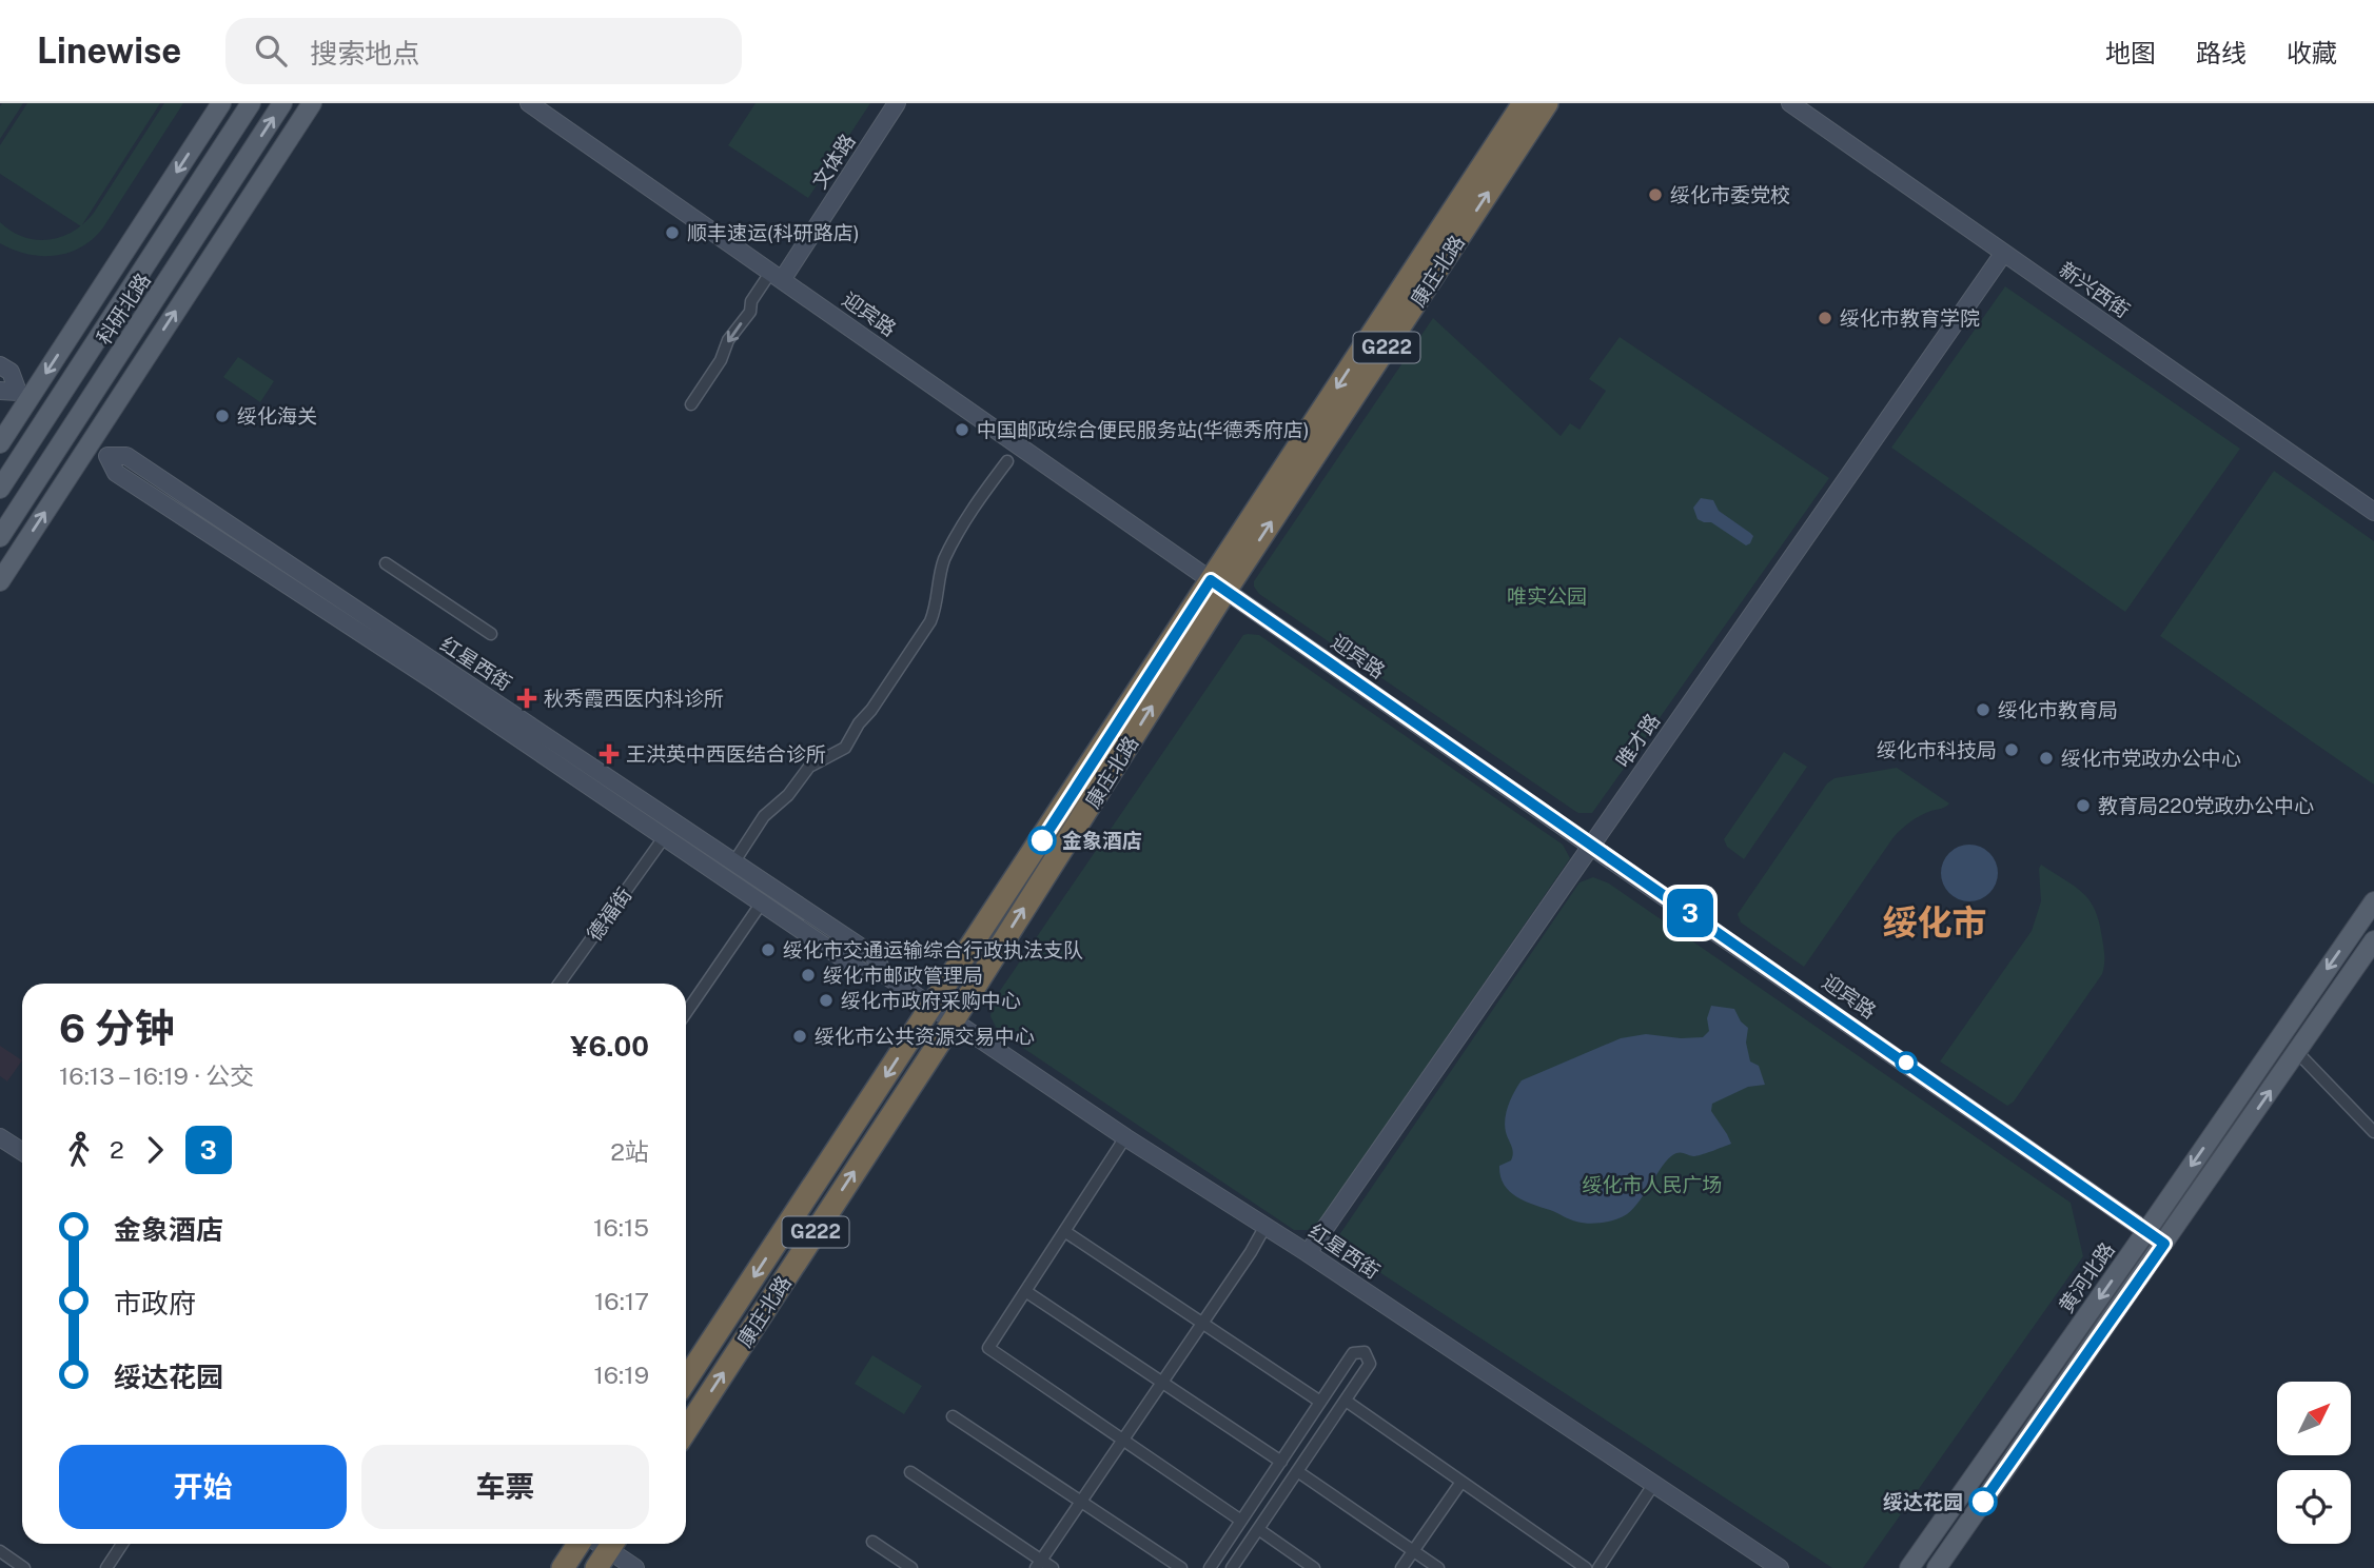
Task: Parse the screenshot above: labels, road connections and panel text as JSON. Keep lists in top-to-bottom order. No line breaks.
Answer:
{"streets":{"highway":["康庄北路","G222"],"main road":["文体路","新兴西街","科研北路","迎宾路","红星西街","唯才路","黄河北路"],"street":["德福街"]},"crossings":[["文体路","迎宾路"],["康庄北路","迎宾路"],["康庄北路","红星西街"],["新兴西街","唯才路"],["科研北路","红星西街"],["迎宾路","唯才路"],["迎宾路","黄河北路"],["红星西街","唯才路"],["红星西街","德福街"]],"districts":["绥化市"],"parks":["唯实公园","绥化市人民广场"],"places":{"other":["绥化市委党校","顺丰速运(科研路店)","绥化市教育学院","绥化海关","中国邮政综合便民服务站(华德秀府店)","绥化市教育局","绥化市科技局","绥化市党政办公中心","教育局220党政办公中心","金象酒店","绥化市交通运输综合行政执法支队","绥化市邮政管理局","绥化市政府采购中心","绥化市公共资源交易中心","绥达花园"],"health":["秋秀霞西医内科诊所","王洪英中西医结合诊所"]},"lines":["bus line 3"],"north":"top right","page":{"header":"Linewise","search":"搜索地点","nav":["地图","路线","收藏"],"on_map":"3","heading":["6 分钟","16:13 – 16:19 · 公交","¥6.00"],"legs":["2","3","2站"],"list":[{"name":"金象酒店","value":"16:15"},{"name":"市政府","value":"16:17"},{"name":"绥达花园","value":"16:19"}],"buttons":["开始","车票"]}}
